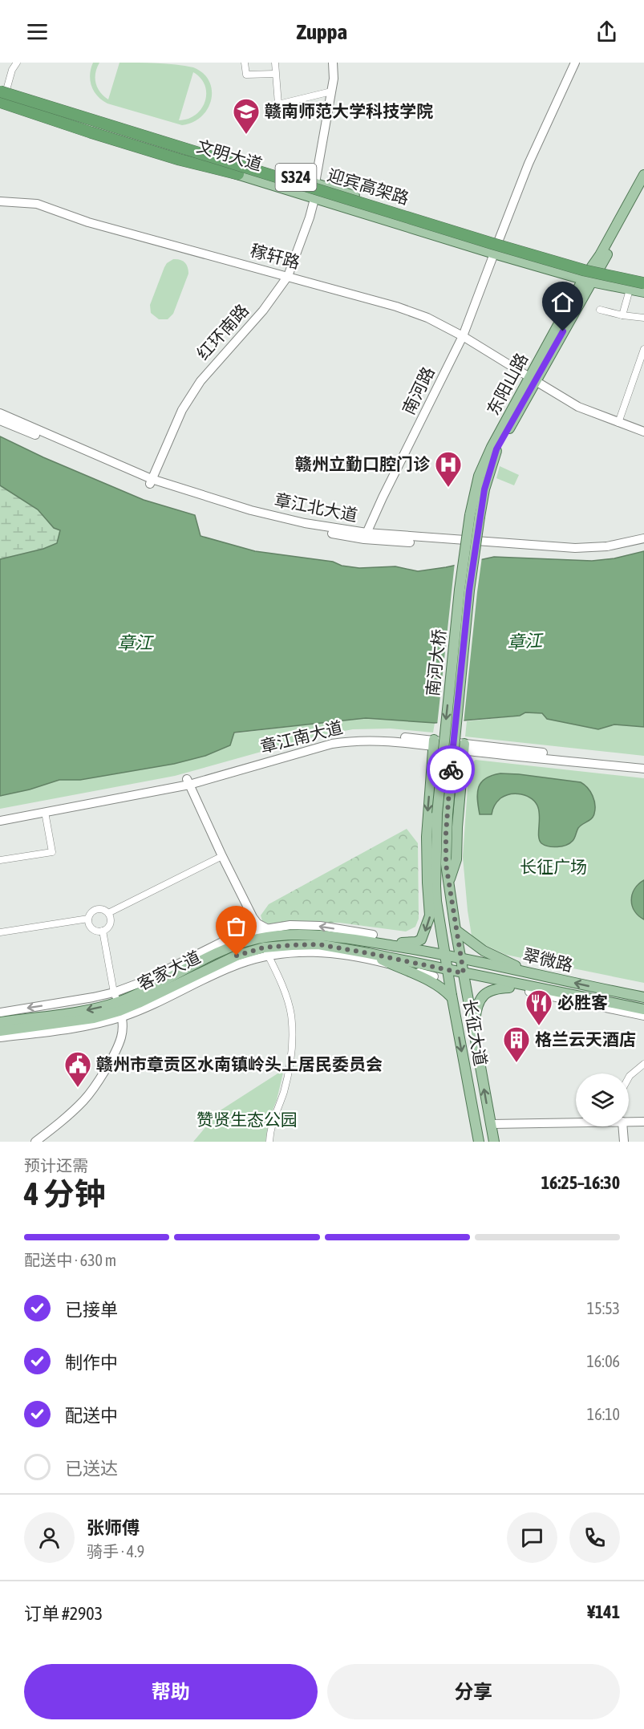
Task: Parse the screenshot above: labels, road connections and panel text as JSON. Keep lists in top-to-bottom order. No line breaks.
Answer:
{"streets":{"highway":["迎宾高架路"],"main road":["文明大道","S324","东阳山路","南河大桥","翠微路","客家大道","长征大道"],"street":["稼轩路","红环南路","南河路","章江北大道","章江南大道"]},"crossings":[["文明大道","迎宾高架路"],["文明大道","红环南路"],["文明大道","东阳山路"],["文明大道","南河路"],["迎宾高架路","红环南路"],["稼轩路","红环南路"],["稼轩路","东阳山路"],["稼轩路","南河路"],["红环南路","章江北大道"],["东阳山路","南河大桥"],["南河路","章江北大道"],["南河大桥","长征大道"],["翠微路","客家大道"],["翠微路","长征大道"],["客家大道","长征大道"]],"water":["章江"],"parks":["长征广场","赞贤生态公园"],"places":{"school or university":["赣南师范大学科技学院"],"hospital":["赣州立勤口腔门诊"],"restaurant":["必胜客"],"building":["格兰云天酒店"],"public building":["赣州市章贡区水南镇岭头上居民委员会"]},"page":{"header":"Zuppa","heading":["4 分钟","预计还需","16:25–16:30"],"panel":["张师傅","骑手 · 4.9","订单 #2903","¥141"],"bar":"配送中 · 630 m","list":[["已接单","15:53"],["制作中","16:06"],["配送中","16:10"],"已送达"],"buttons":["帮助","分享"]}}
